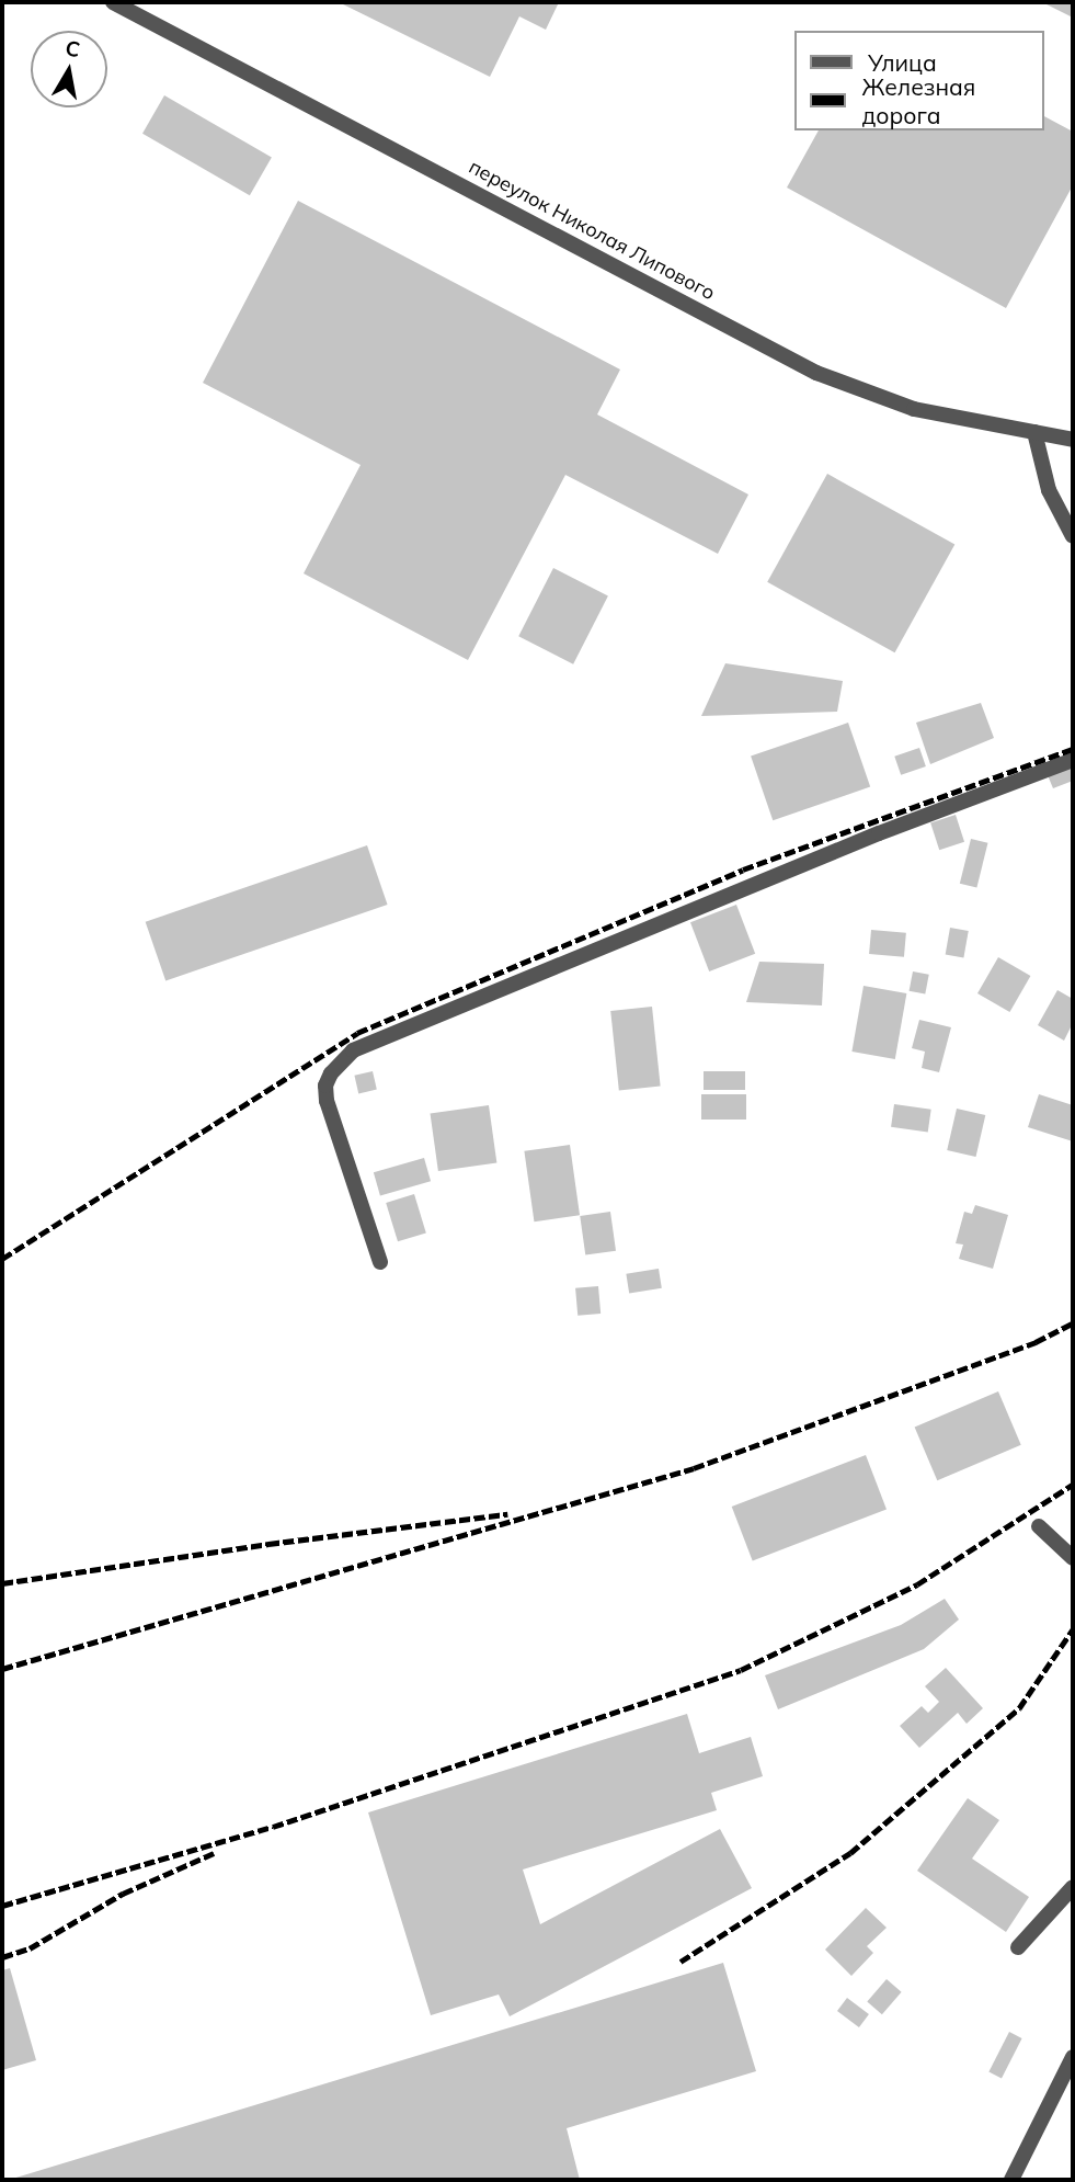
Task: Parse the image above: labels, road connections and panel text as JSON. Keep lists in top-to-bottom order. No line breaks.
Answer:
{"streets":{"street":["переулок Николая Липового"]},"legend":["Улица","Железная дорога"],"north":"top"}
